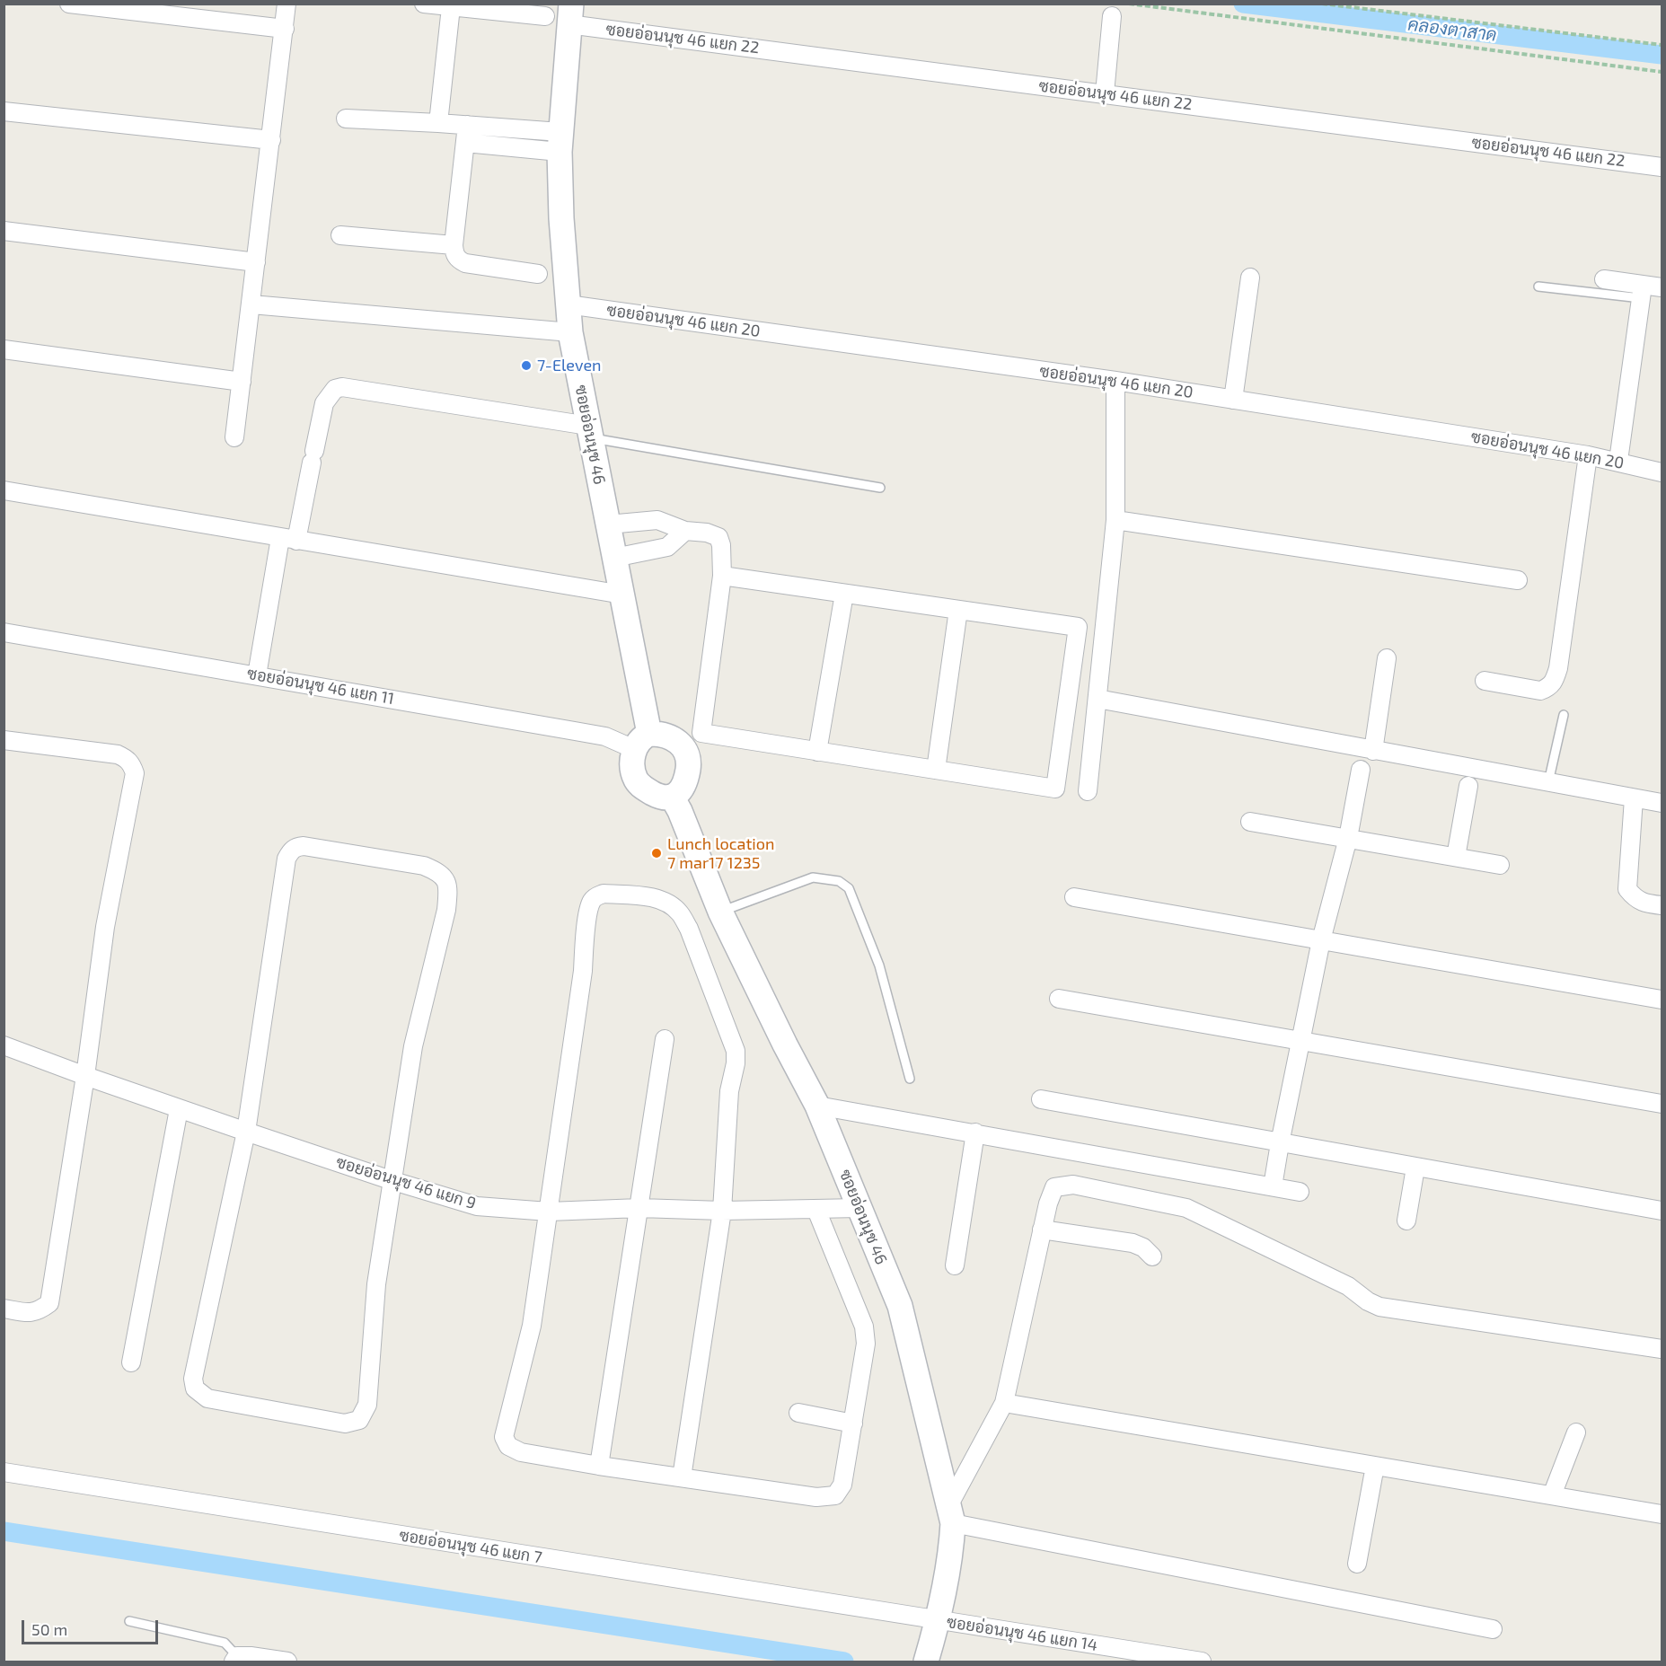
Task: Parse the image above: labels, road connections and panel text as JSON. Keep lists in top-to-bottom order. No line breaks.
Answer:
{"streets":{"street":["ซอยอ่อนนุช 46 แยก 22","ซอยอ่อนนุช 46 แยก 20","ซอยอ่อนนุช 46","ซอยอ่อนนุช 46 แยก 11","ซอยอ่อนนุช 46 แยก 9","ซอยอ่อนนุช 46 แยก 7","ซอยอ่อนนุช 46 แยก 14"]},"crossings":[["ซอยอ่อนนุช 46 แยก 22","ซอยอ่อนนุช 46"],["ซอยอ่อนนุช 46 แยก 20","ซอยอ่อนนุช 46"],["ซอยอ่อนนุช 46","ซอยอ่อนนุช 46 แยก 11"],["ซอยอ่อนนุช 46","ซอยอ่อนนุช 46 แยก 9"],["ซอยอ่อนนุช 46","ซอยอ่อนนุช 46 แยก 7"],["ซอยอ่อนนุช 46","ซอยอ่อนนุช 46 แยก 14"],["ซอยอ่อนนุช 46 แยก 7","ซอยอ่อนนุช 46 แยก 14"]],"water":["คลองตาสาด"],"places":["7-Eleven","Lunch location 7 mar17 1235"],"scale_bar":"50 m"}
